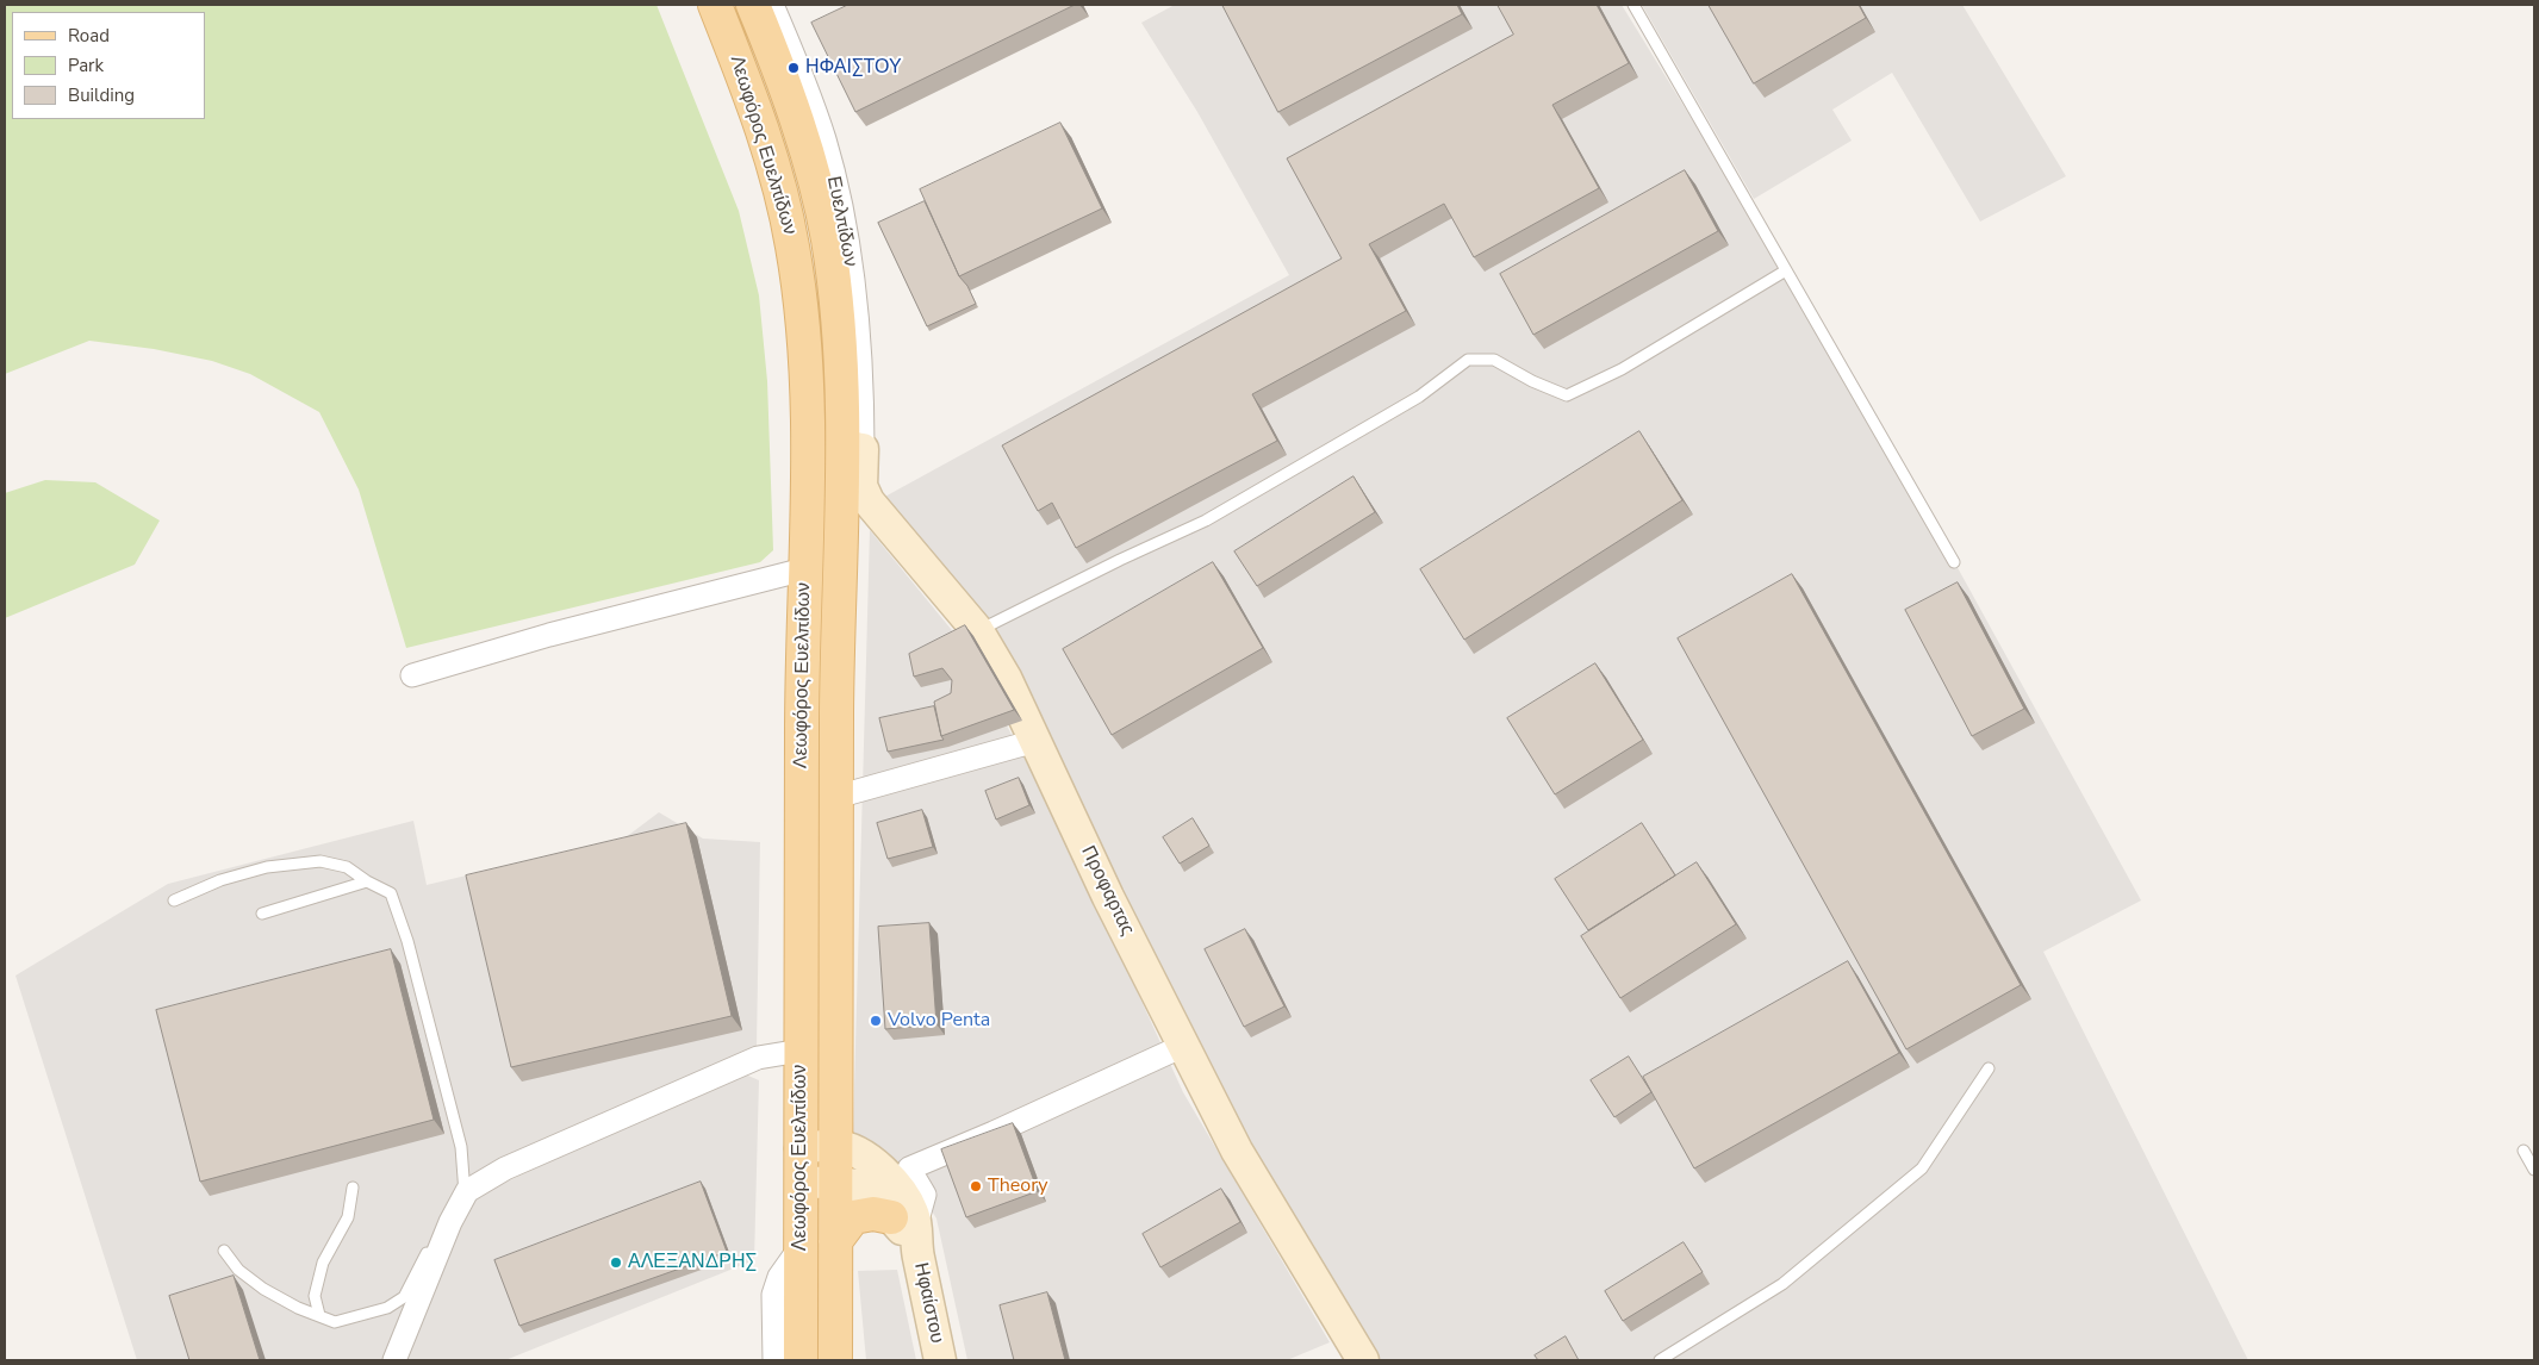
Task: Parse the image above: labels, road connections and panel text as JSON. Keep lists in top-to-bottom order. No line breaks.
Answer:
{"streets":{"main road":["Λεωφόρος Ευελπίδων"],"street":["Ευελπίδων","Προφαρτας","Ηφαίστου"]},"crossings":[["Λεωφόρος Ευελπίδων","Ευελπίδων"],["Λεωφόρος Ευελπίδων","Προφαρτας"],["Λεωφόρος Ευελπίδων","Ηφαίστου"]],"places":["ΗΦΑΙΣΤΟΥ","Volvo Penta","Theory","ΑΛΕΞΑΝΔΡΗΣ"],"legend":["Road","Park","Building"]}
